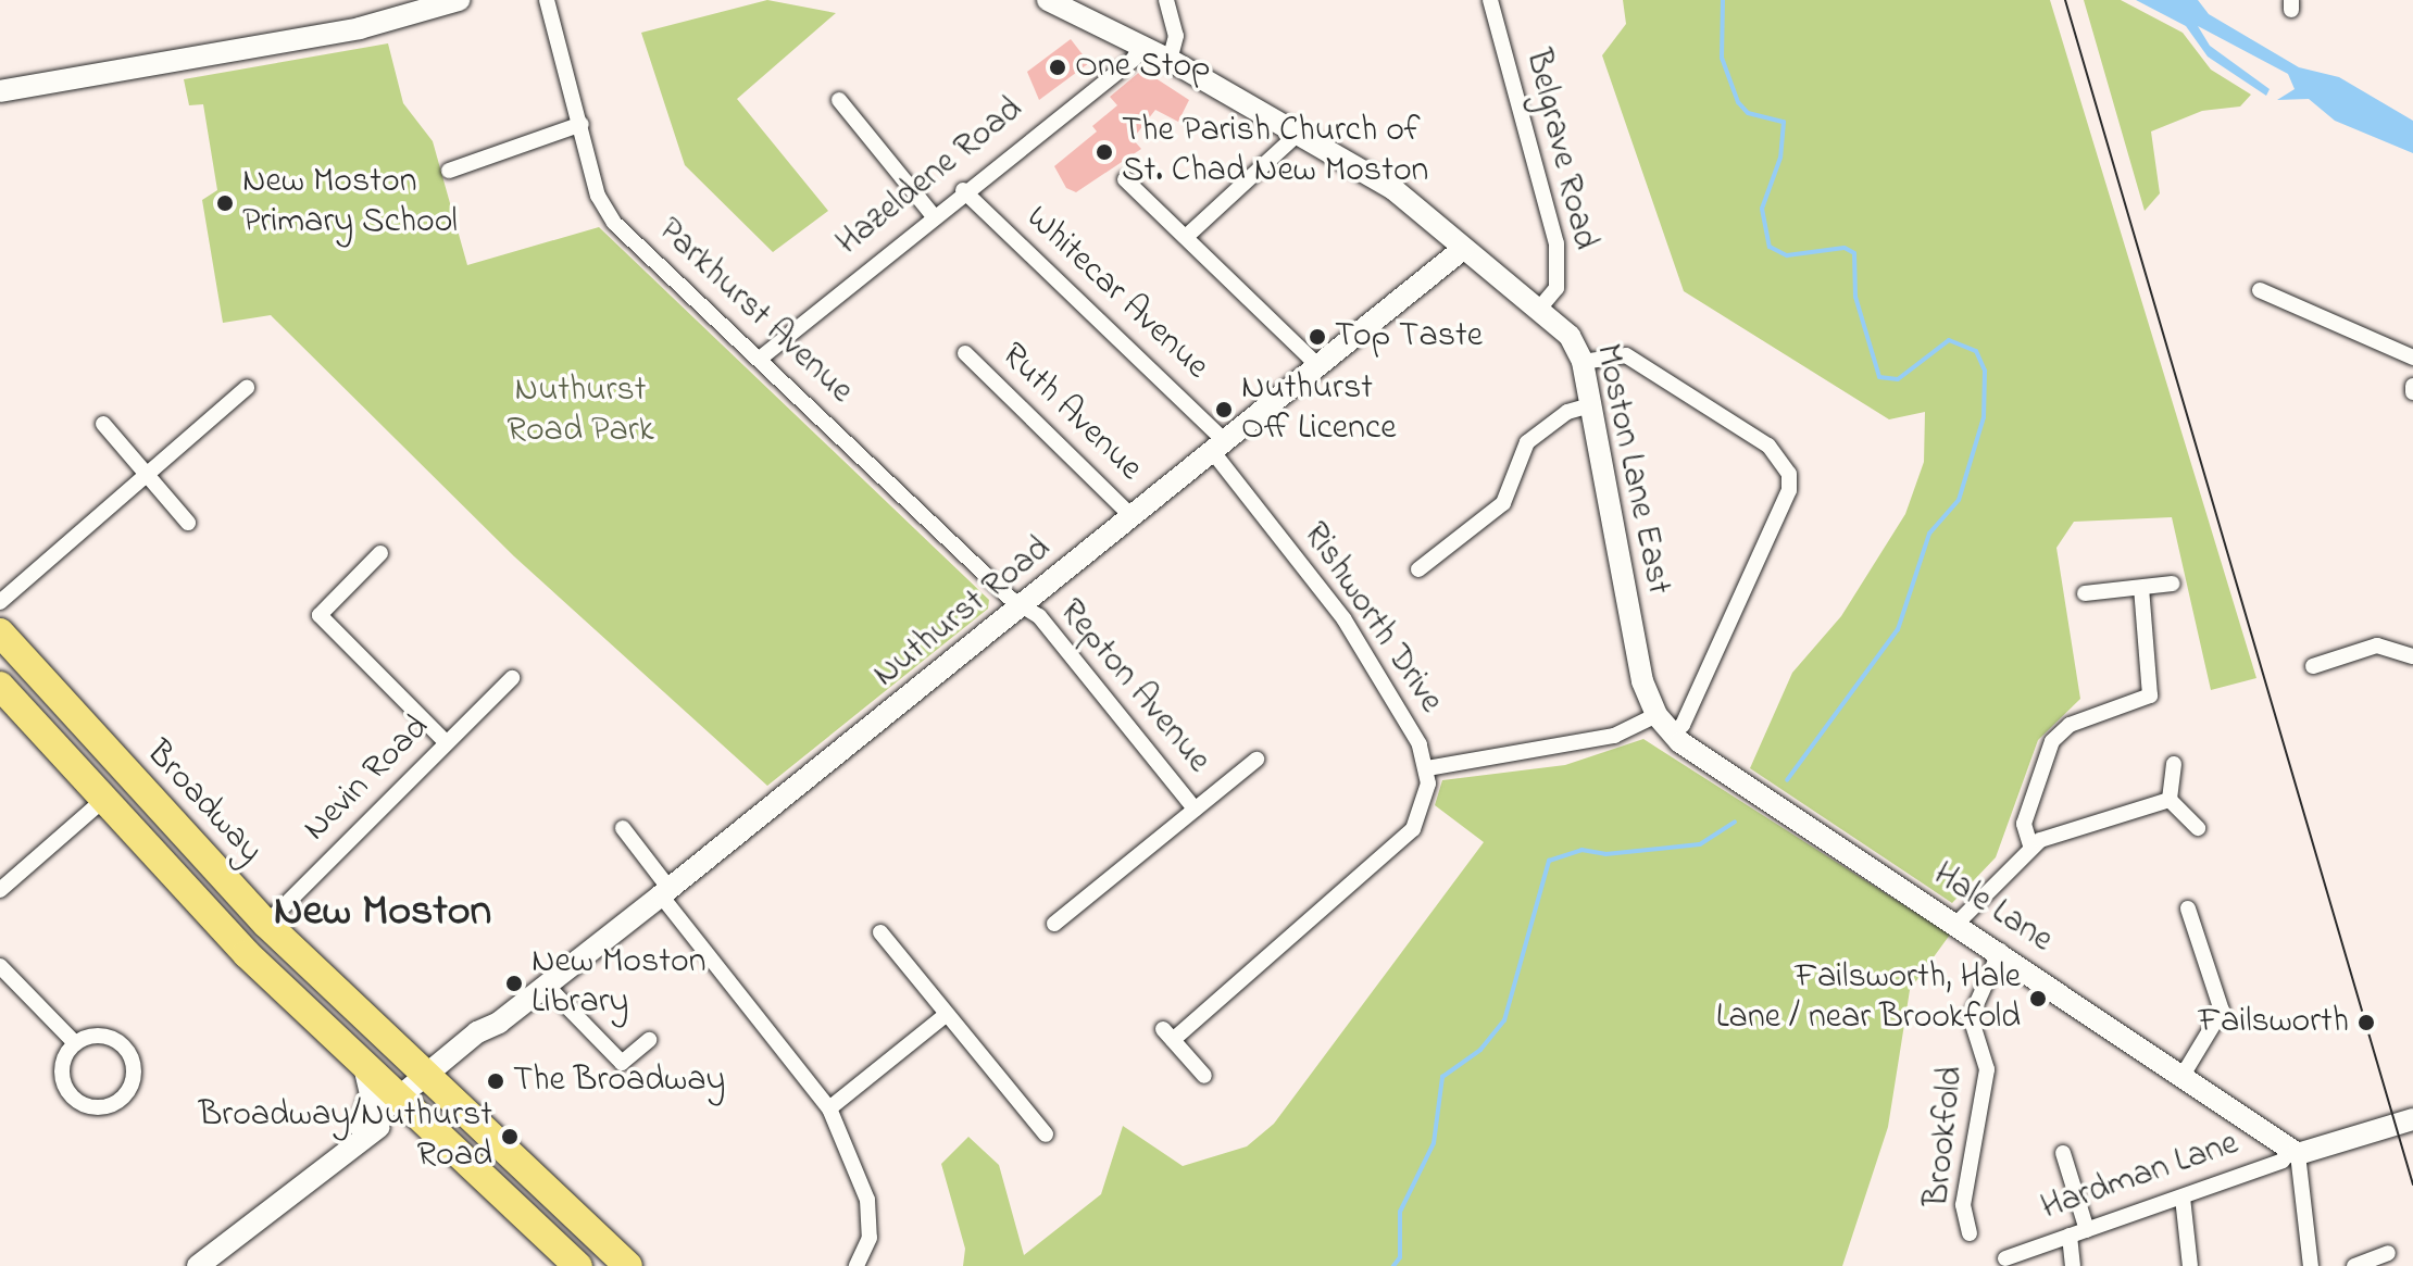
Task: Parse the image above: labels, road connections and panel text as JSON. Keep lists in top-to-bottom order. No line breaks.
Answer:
{"streets":{"highway":["Broadway"],"street":["Belgrave Road","Hazeldene Road","Whitecar Avenue","Parkhurst Avenue","Ruth Avenue","Moston Lane East","Nuthurst Road","Rishworth Drive","Repton Avenue","Nevin Road","Hale Lane","Brookfold","Hardman Lane"]},"crossings":[["Belgrave Road","Moston Lane East"],["Hazeldene Road","Whitecar Avenue"],["Hazeldene Road","Parkhurst Avenue"],["Hazeldene Road","Moston Lane East"],["Whitecar Avenue","Nuthurst Road"],["Whitecar Avenue","Rishworth Drive"],["Parkhurst Avenue","Nuthurst Road"],["Parkhurst Avenue","Repton Avenue"],["Ruth Avenue","Nuthurst Road"],["Moston Lane East","Nuthurst Road"],["Moston Lane East","Hale Lane"],["Nuthurst Road","Rishworth Drive"],["Nuthurst Road","Repton Avenue"],["Nuthurst Road","Broadway"],["Nevin Road","Broadway"],["Hale Lane","Brookfold"],["Hale Lane","Hardman Lane"]],"districts":["New Moston"],"parks":["Nuthurst Road Park"],"places":["One Stop","The Parish Church of St. Chad New Moston","New Moston Primary School","Top Taste","Nuthurst Off Licence","New Moston Library","Failsworth, Hale Lane / near Brookfold","Failsworth","The Broadway","Broadway/Nuthurst Road"]}
